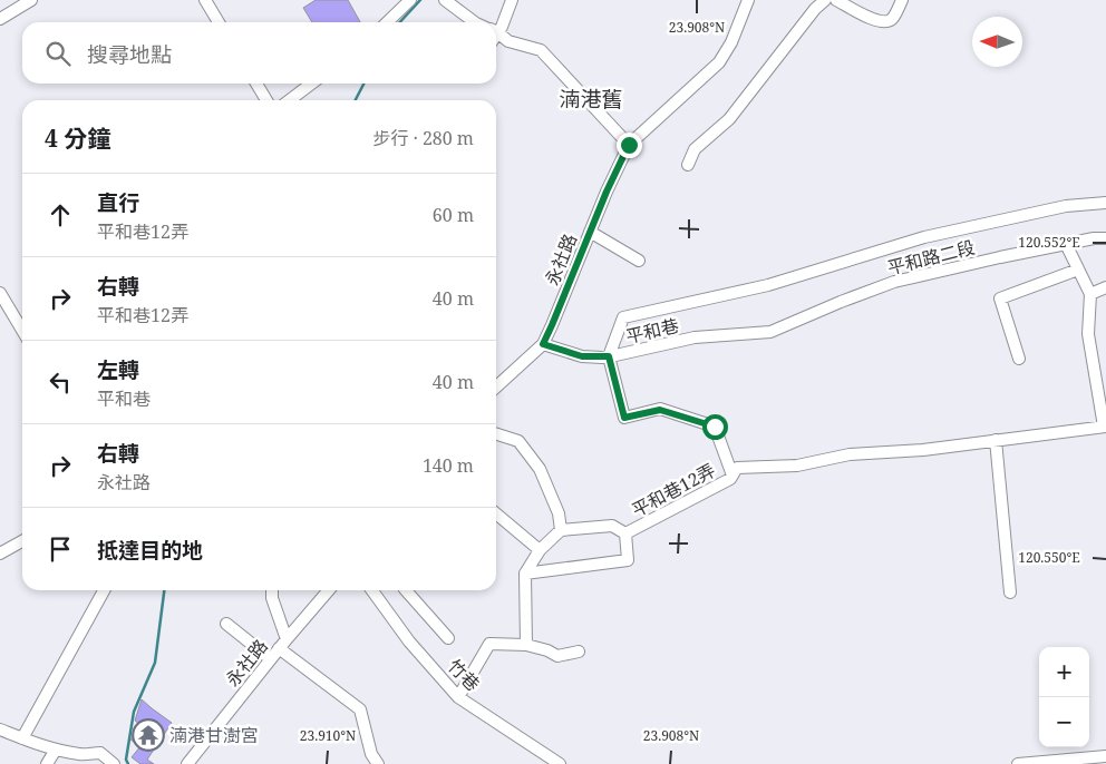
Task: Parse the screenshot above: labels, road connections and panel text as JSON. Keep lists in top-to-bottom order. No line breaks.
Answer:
{"streets":{"street":["平和路二段","永社路","平和巷","平和巷12弄","竹巷"]},"crossings":[["平和路二段","平和巷"],["永社路","平和巷"],["平和巷","平和巷12弄"]],"districts":["湳港舊"],"places":{"temple":["湳港甘澍宮"]},"north":"left","page":{"search":"搜尋地點","heading":["4 分鐘","步行 · 280 m"],"list":[["直行","平和巷12弄","60 m"],["右轉","平和巷12弄","40 m"],["左轉","平和巷","40 m"],["右轉","永社路","140 m"],"抵達目的地"],"map_buttons":["+","−"]},"coordinates":["23.908°N","120.552°E","120.550°E","23.910°N"]}
